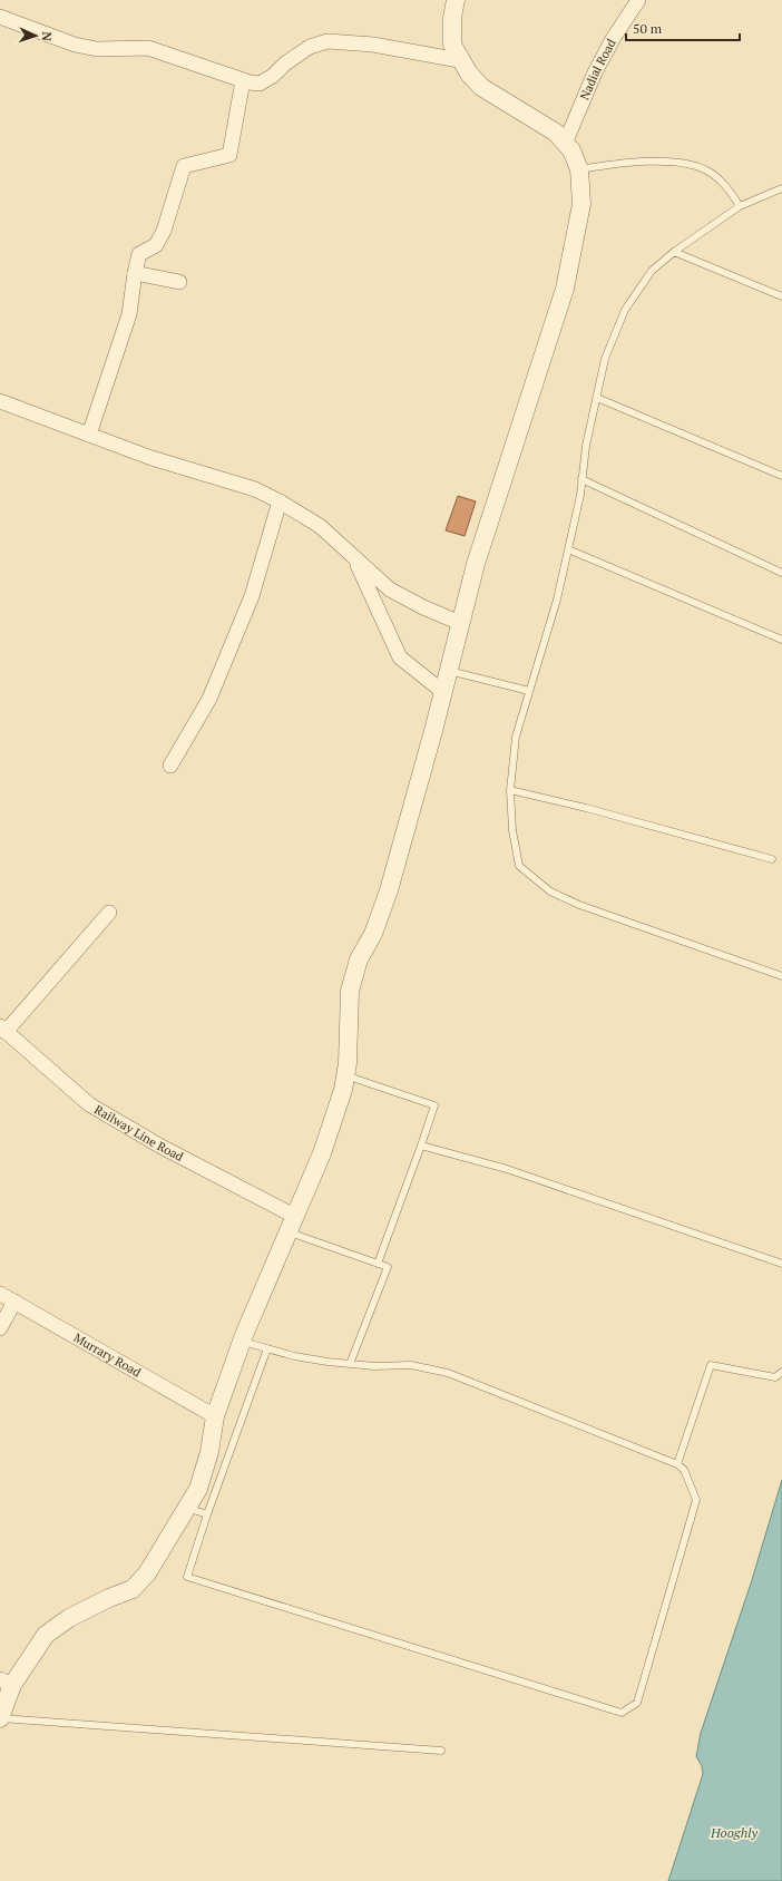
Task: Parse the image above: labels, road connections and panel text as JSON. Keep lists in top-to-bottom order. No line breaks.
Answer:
{"streets":{"street":["Nadial Road","Railway Line Road","Murrary Road"]},"water":["Hooghly"],"scale_bar":"50 m","north":"right"}
